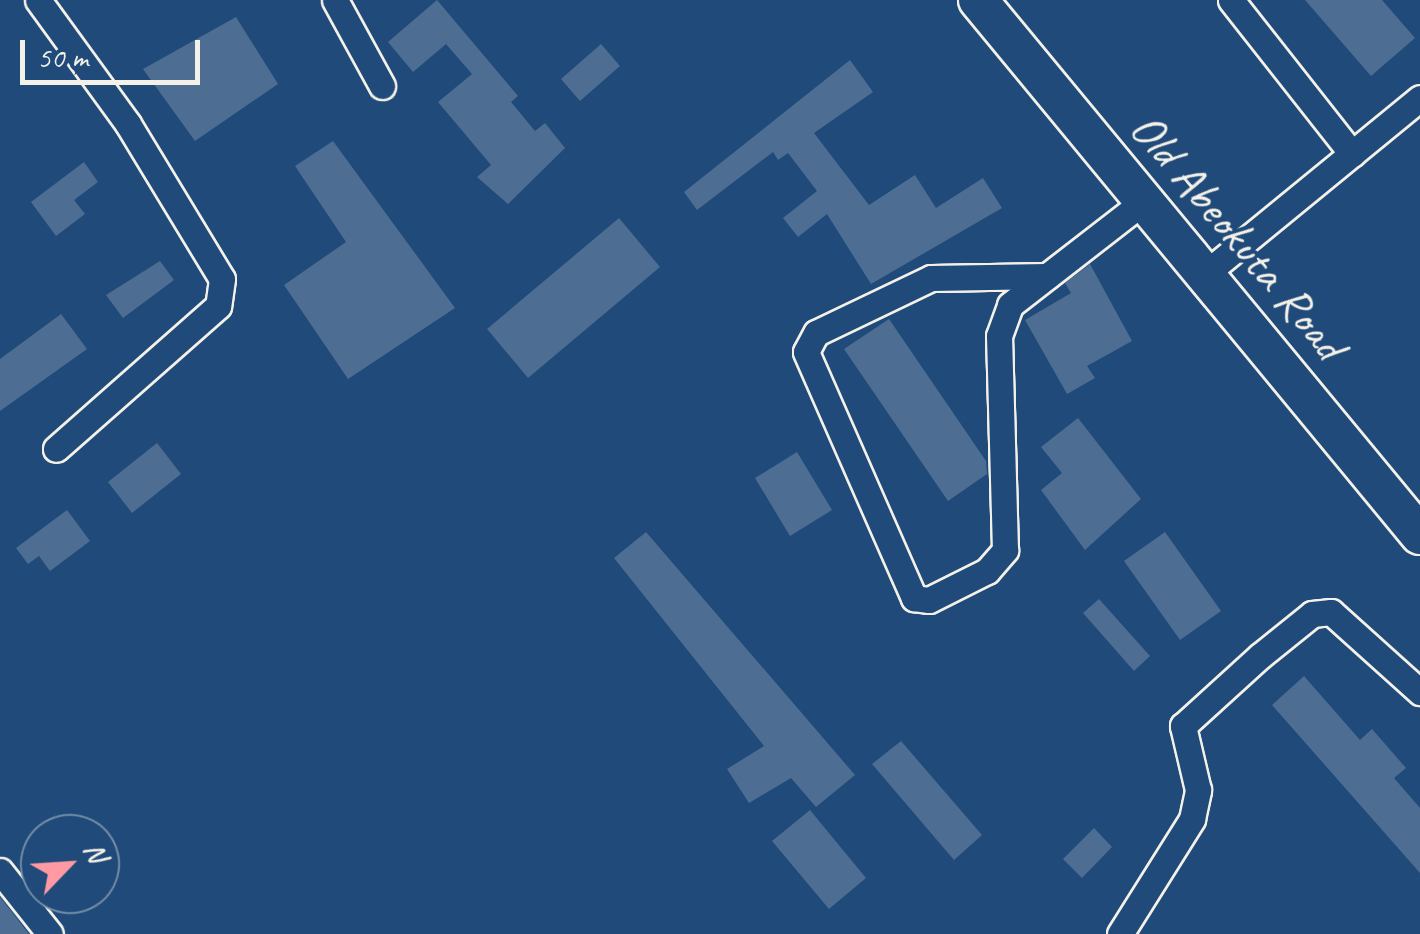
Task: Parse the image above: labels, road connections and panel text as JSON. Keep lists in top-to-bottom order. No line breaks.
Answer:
{"streets":{"highway":["Old Abeokuta Road"]},"scale_bar":"50 m","north":"top right"}
